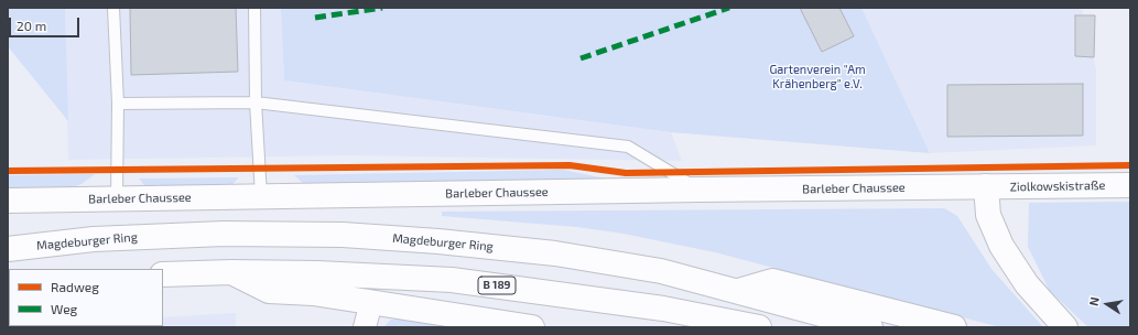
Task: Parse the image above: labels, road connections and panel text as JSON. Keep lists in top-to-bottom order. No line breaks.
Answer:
{"streets":{"main road":["Ziolkowskistraße","Barleber Chaussee","Magdeburger Ring","B 189"]},"crossings":[["Ziolkowskistraße","Barleber Chaussee"]],"parks":["Gartenverein \"Am Krähenberg\" e.V."],"legend":["Radweg","Weg"],"scale_bar":"20 m","north":"left"}
